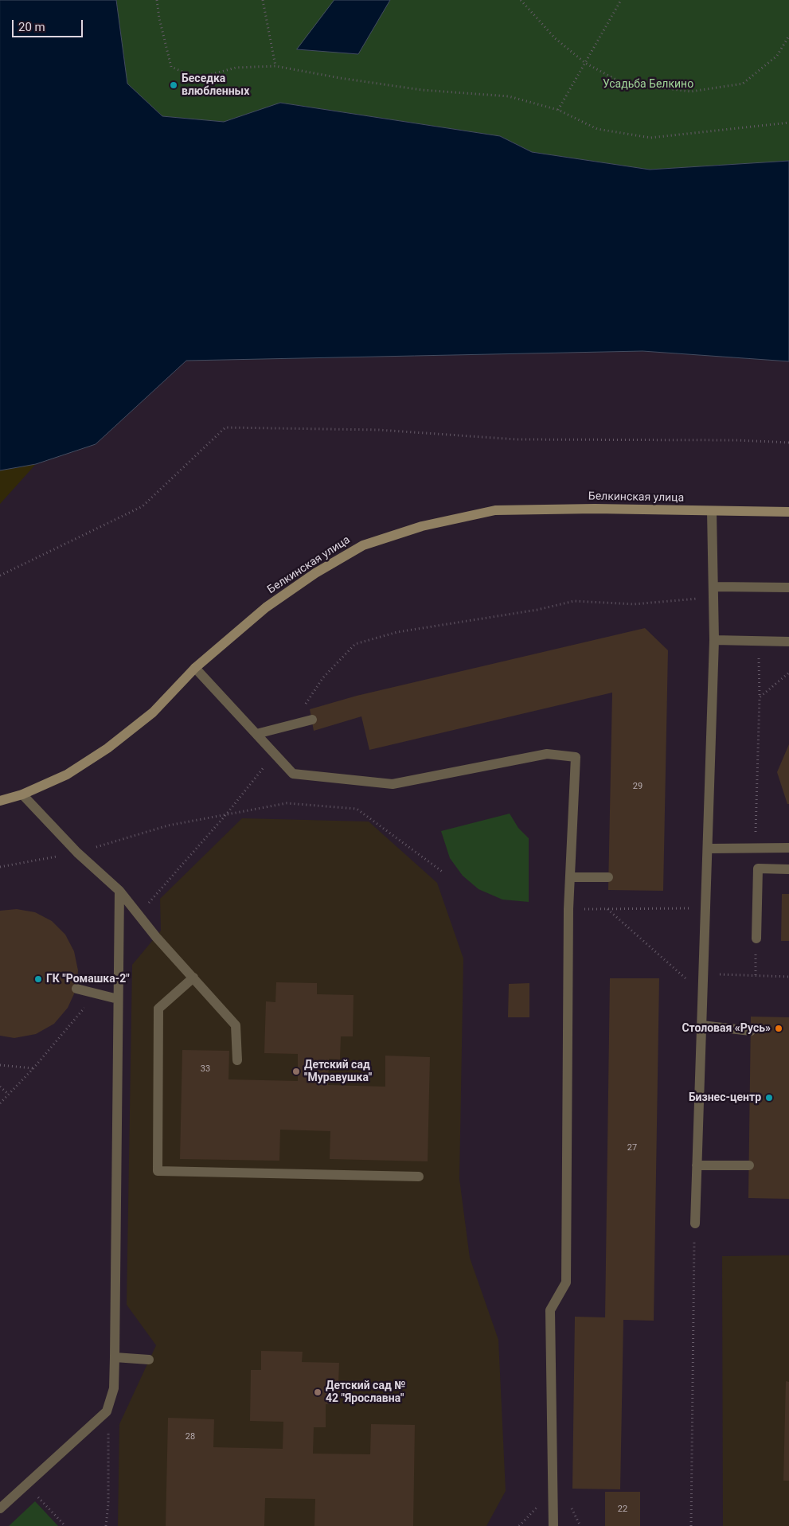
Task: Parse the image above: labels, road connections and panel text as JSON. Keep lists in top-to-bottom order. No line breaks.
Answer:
{"streets":{"street":["Белкинская улица"]},"parks":["Усадьба Белкино"],"places":["Беседка влюбленных","ГК \"Ромашка-2\"","Столовая «Русь»","Детский сад \"Муравушка\"","Бизнес-центр","Детский сад № 42 \"Ярославна\""],"house_numbers":["29","33","27","28","22"],"scale_bar":"20 m"}
